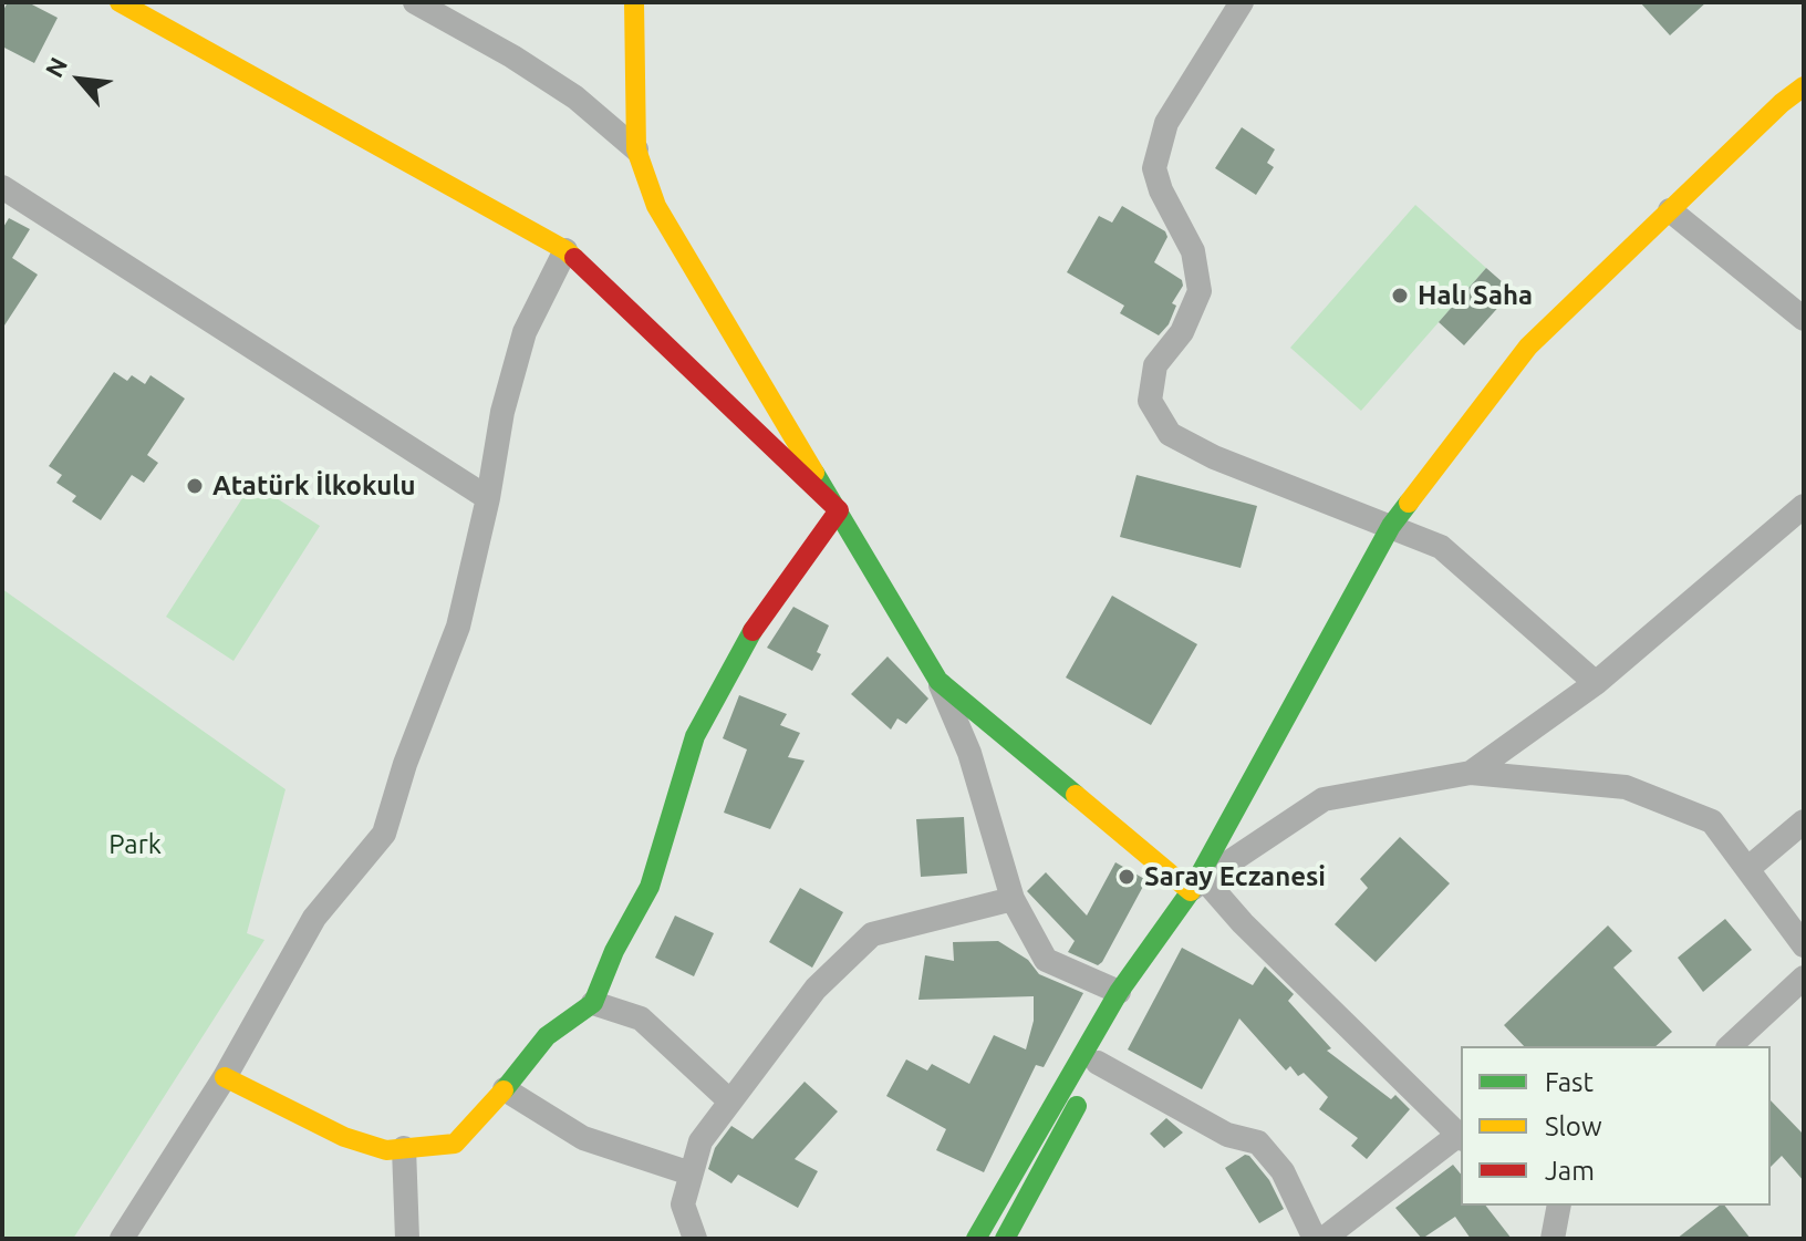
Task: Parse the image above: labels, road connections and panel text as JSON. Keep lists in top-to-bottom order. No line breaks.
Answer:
{"parks":["Park"],"places":["Halı Saha","Atatürk İlkokulu","Saray Eczanesi"],"legend":["Fast","Slow","Jam"],"north":"top left"}
